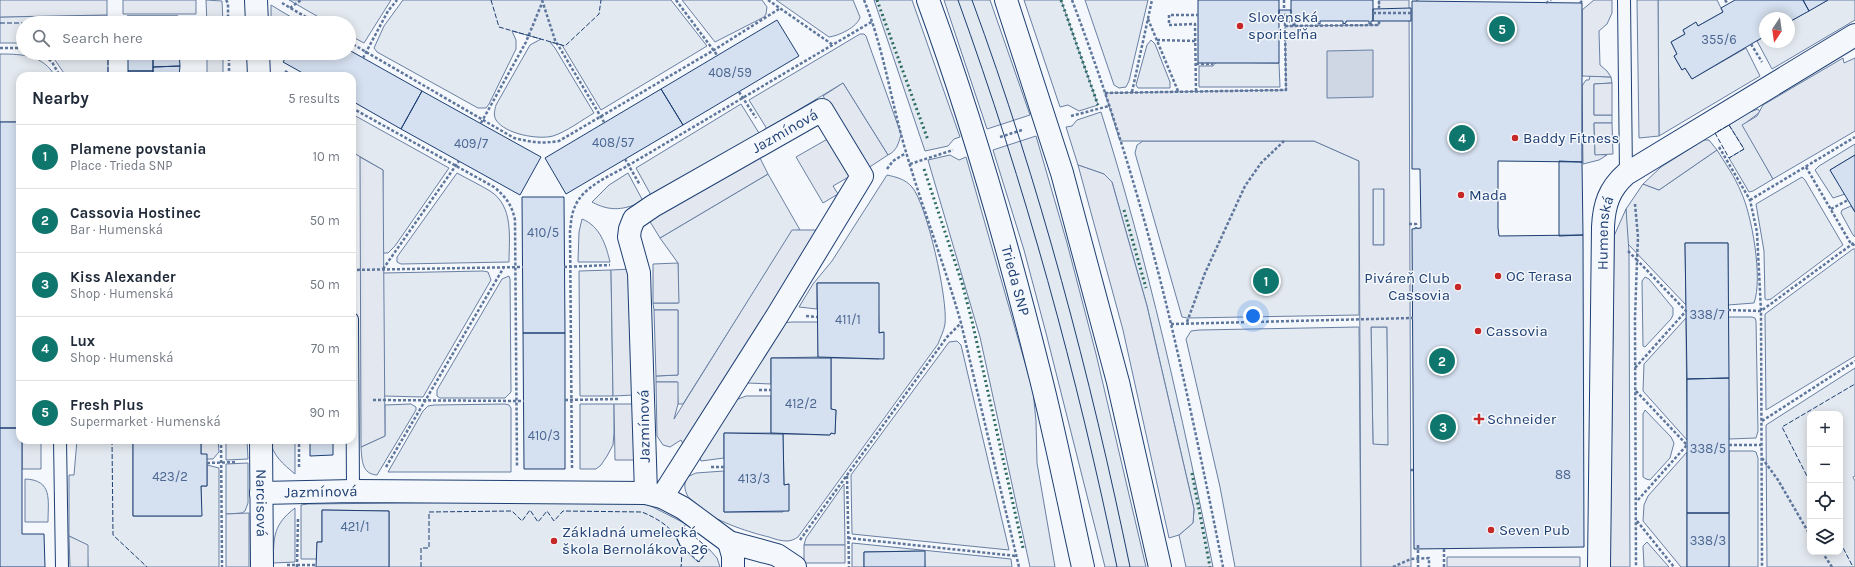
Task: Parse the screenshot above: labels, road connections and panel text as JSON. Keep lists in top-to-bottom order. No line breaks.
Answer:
{"streets":{"street":["Jazmínová","Humenská","Trieda SNP","Narcisová"]},"crossings":[["Jazmínová","Narcisová"]],"places":{"other":["Slovenská sporiteľňa","Baddy Fitness","Mada","OC Terasa","Piváreň Club Cassovia","Cassovia","Seven Pub","Základná umelecká škola Bernolákova 26"],"health":["Schneider"]},"house_numbers":["355/6","408/59","408/57","409/7","410/5","338/7","411/1","412/2","410/3","338/5","88","423/2","413/3","421/1","338/3"],"north":"bottom","page":{"pins":["5","4","1","2","3"],"search":"Search here","heading":["Nearby","5 results"],"list":[{"mark":"1","name":"Plamene povstania","note":"Place · Trieda SNP","value":"10 m"},{"mark":"2","name":"Cassovia Hostinec","note":"Bar · Humenská","value":"50 m"},{"mark":"3","name":"Kiss Alexander","note":"Shop · Humenská","value":"50 m"},{"mark":"4","name":"Lux","note":"Shop · Humenská","value":"70 m"},{"mark":"5","name":"Fresh Plus","note":"Supermarket · Humenská","value":"90 m"}],"map_buttons":["+","−"]}}
